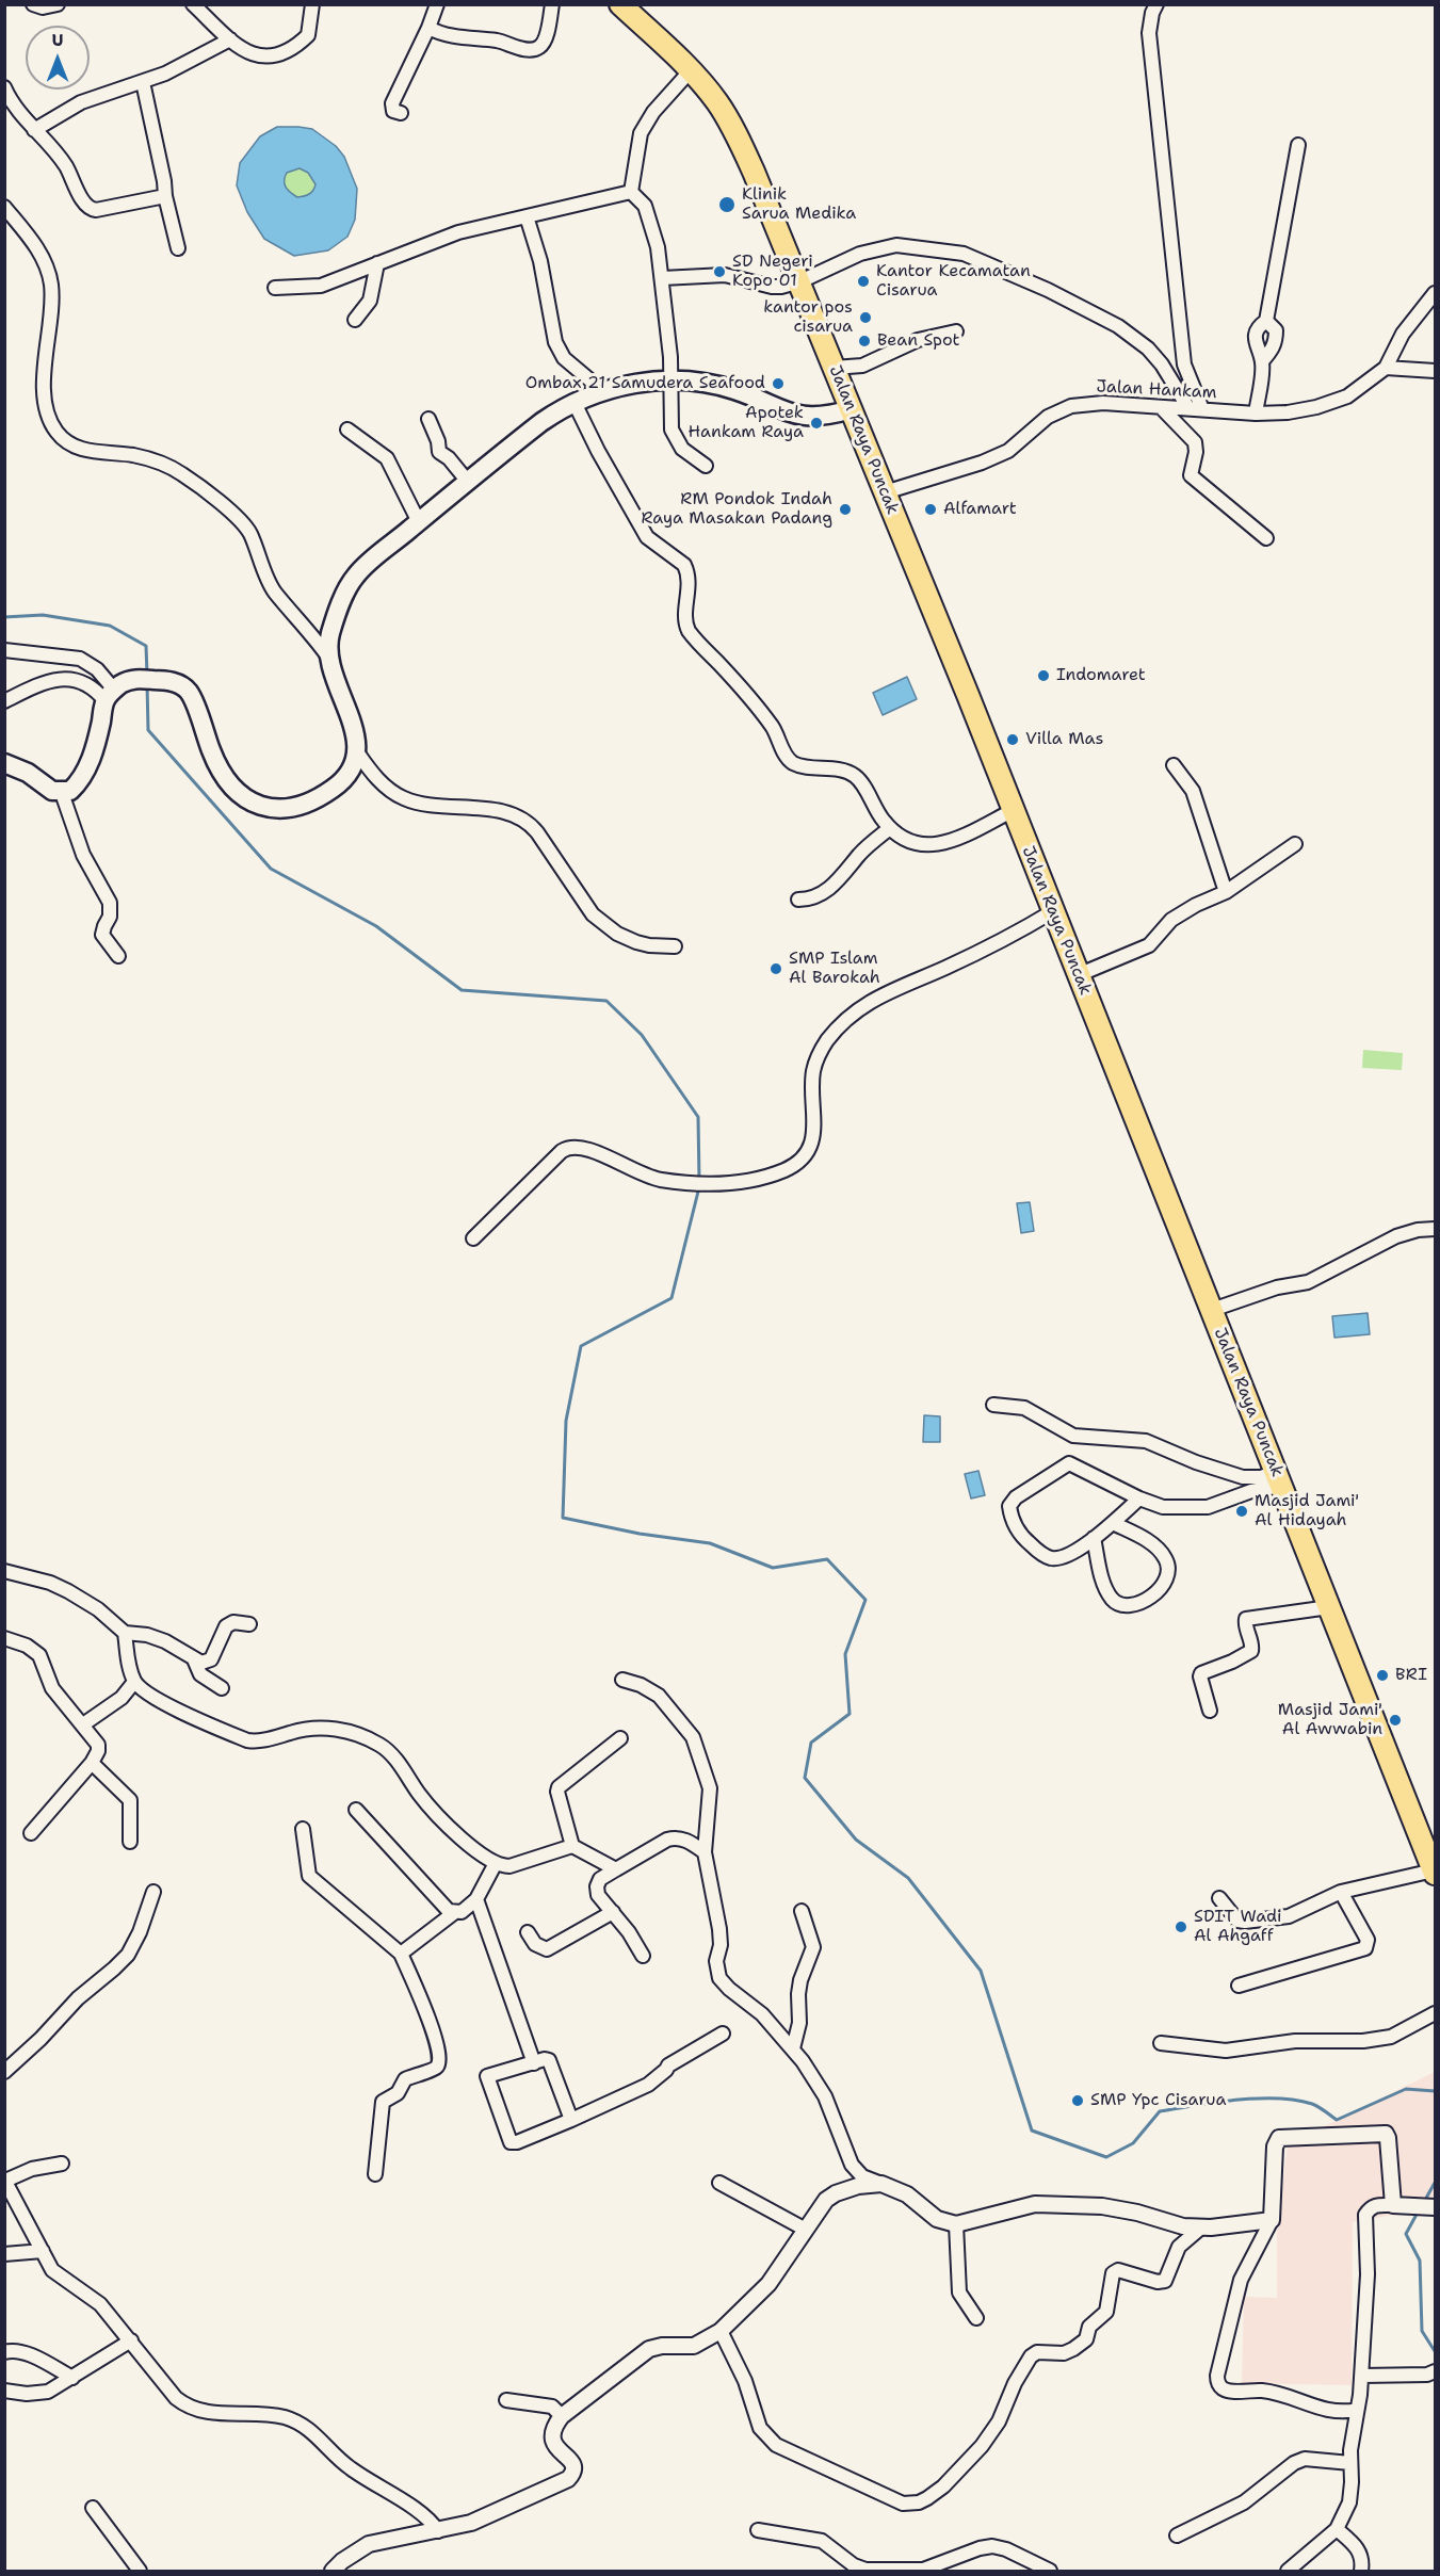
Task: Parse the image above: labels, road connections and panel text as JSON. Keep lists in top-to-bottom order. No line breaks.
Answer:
{"streets":{"highway":["Jalan Raya Puncak"],"street":["Jalan Hankam"]},"crossings":[["Jalan Hankam","Jalan Raya Puncak"]],"places":["Klinik Sarua Medika","SD Negeri Kopo 01","Kantor Kecamatan Cisarua","kantor pos cisarua","Bean Spot","Ombax 21 Samudera Seafood","Apotek Hankam Raya","RM Pondok Indah Raya Masakan Padang","Alfamart","Indomaret","Villa Mas","SMP Islam Al Barokah","Masjid Jami' Al Hidayah","BRI","Masjid Jami' Al Awwabin","SDIT Wadi Al Ahgaff","SMP Ypc Cisarua"],"north":"top"}
